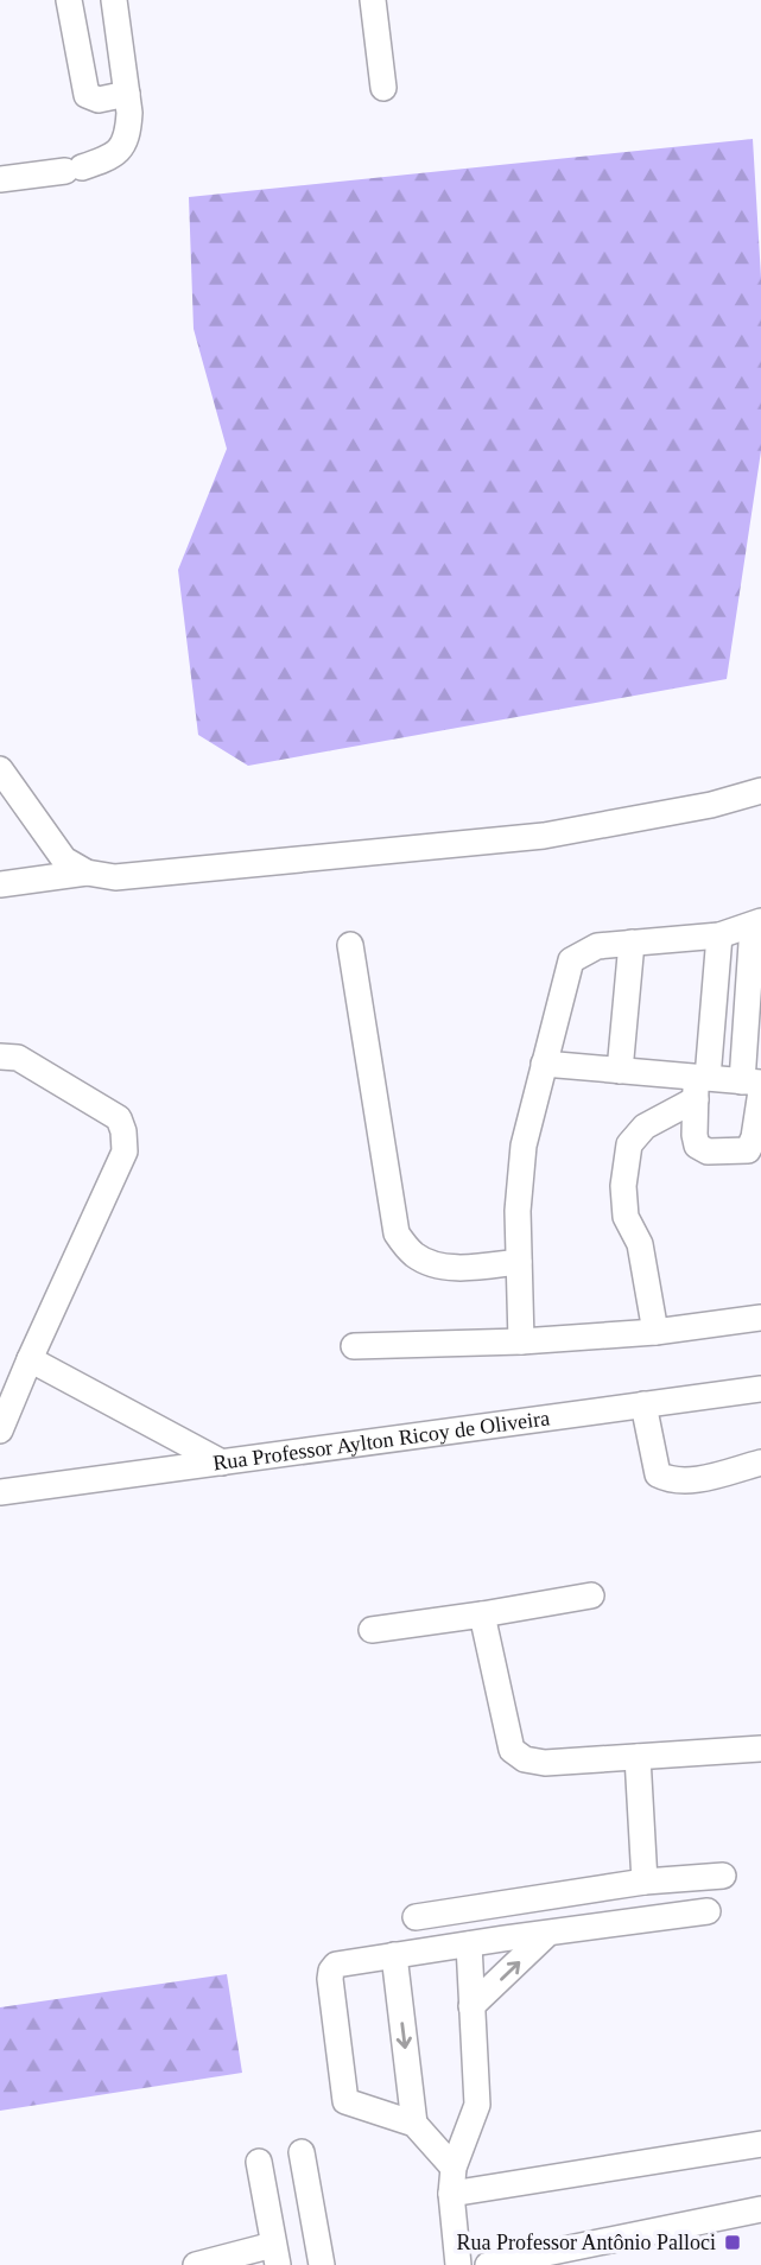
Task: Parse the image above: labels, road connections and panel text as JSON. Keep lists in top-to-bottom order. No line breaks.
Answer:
{"streets":{"street":["Rua Professor Aylton Ricoy de Oliveira"]},"places":{"transit":["Rua Professor Antônio Palloci"]}}
